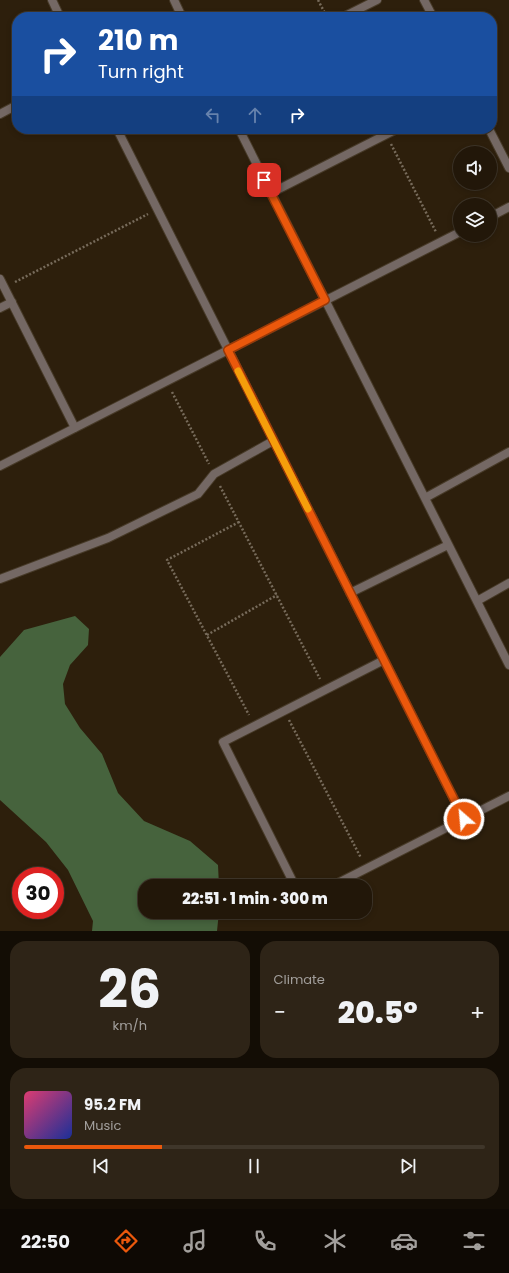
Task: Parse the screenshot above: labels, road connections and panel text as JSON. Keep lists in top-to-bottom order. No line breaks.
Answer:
{"page":{"turn":["210 m","Turn right"],"limit":"30","trip":"22:51 · 1 min · 300 m","tile":[["26","km/h"],"Climate"],"heat":["−","20.5°","+"],"song":["95.2 FM","Music"],"tabs":"22:50"}}
